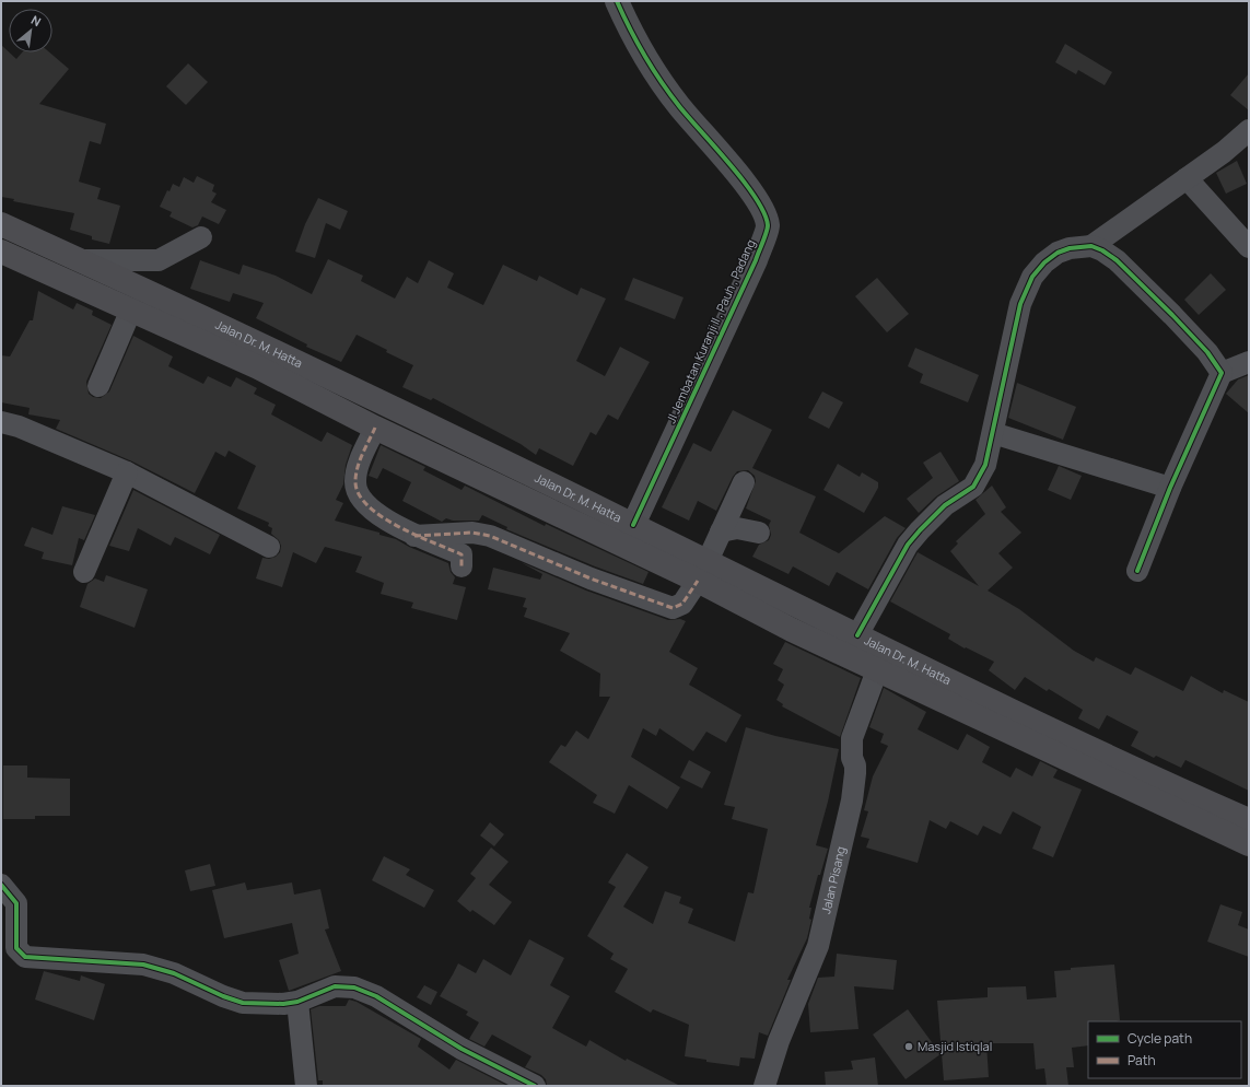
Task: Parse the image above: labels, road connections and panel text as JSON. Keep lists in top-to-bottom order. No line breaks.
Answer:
{"streets":{"main road":["Jalan Dr. M. Hatta"],"street":["Jl Jembatan Kuranji II , Pauh , Padang","Jalan Pisang"]},"crossings":[["Jl Jembatan Kuranji II , Pauh , Padang","Jalan Dr. M. Hatta"],["Jalan Dr. M. Hatta","Jalan Pisang"]],"places":["Masjid Istiqlal"],"legend":["Cycle path","Path"],"north":"top right"}
